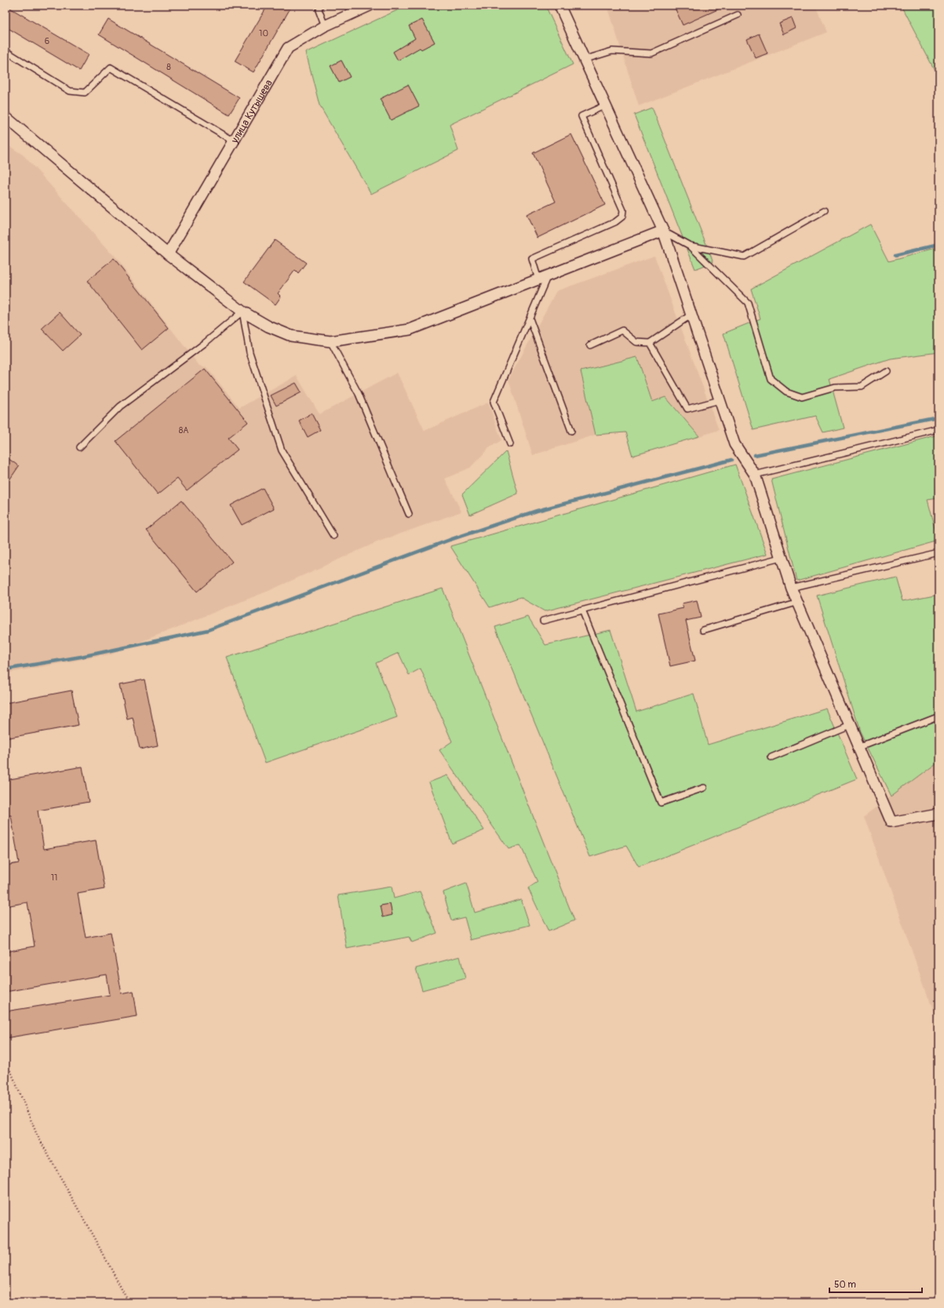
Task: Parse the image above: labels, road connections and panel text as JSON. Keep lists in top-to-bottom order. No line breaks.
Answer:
{"streets":{"street":["улица Кутышева"]},"house_numbers":["10","6","8","8А","11"],"scale_bar":"50 m"}
